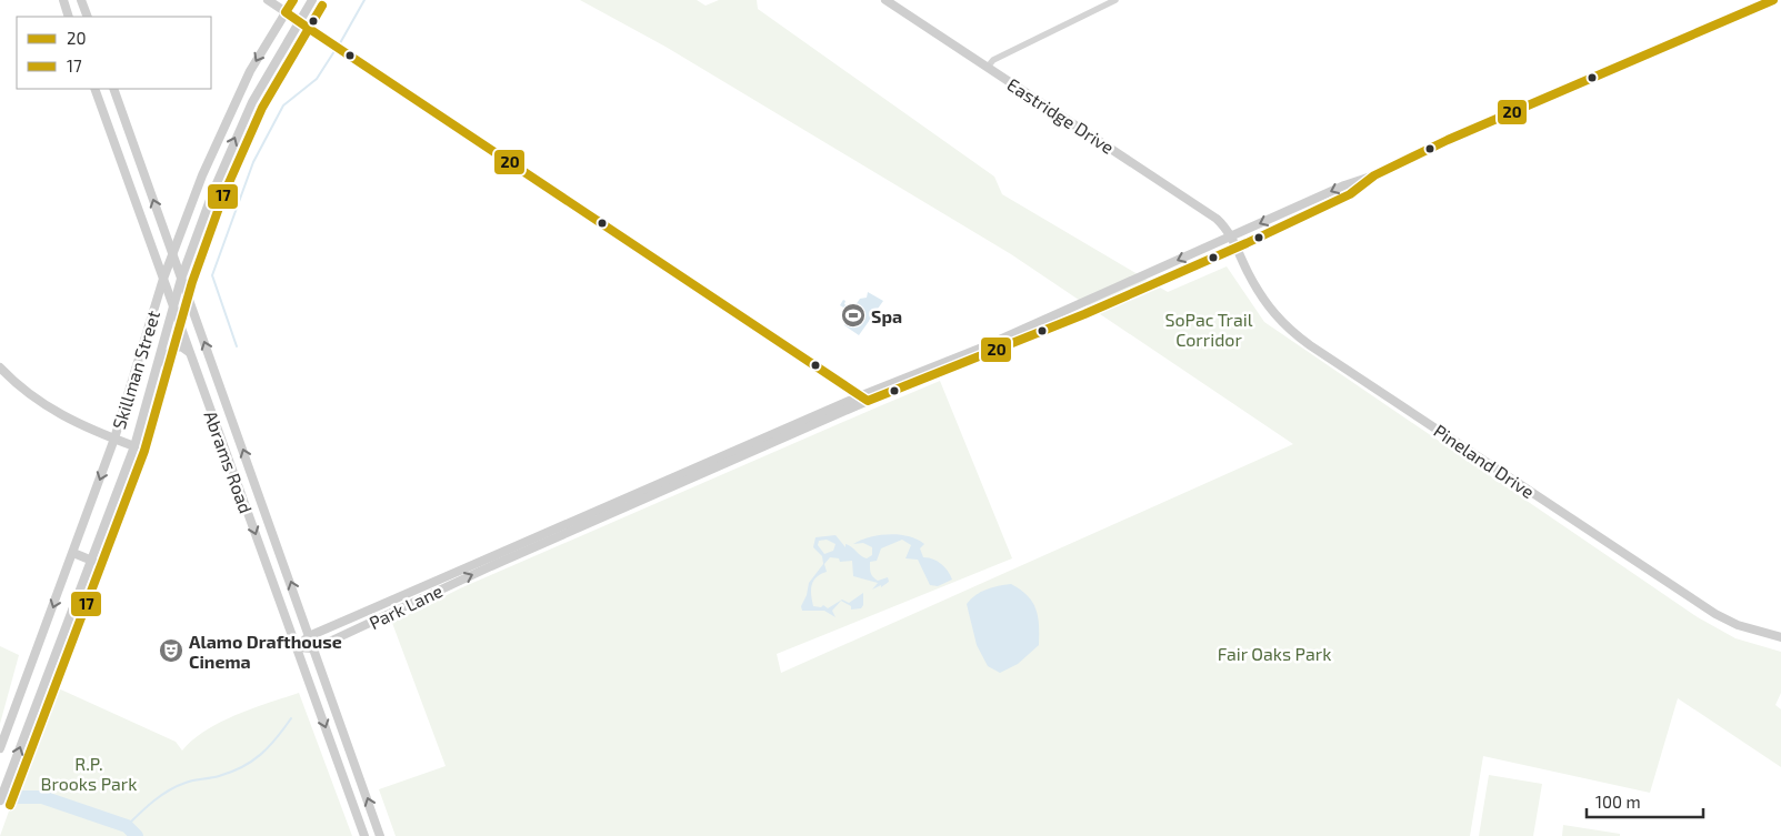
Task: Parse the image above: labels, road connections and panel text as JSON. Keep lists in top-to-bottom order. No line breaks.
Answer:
{"streets":{"main road":["Eastridge Drive","Skillman Street","Pineland Drive","Abrams Road","Park Lane"]},"crossings":[["Eastridge Drive","Pineland Drive"],["Eastridge Drive","Park Lane"],["Skillman Street","Abrams Road"],["Pineland Drive","Park Lane"],["Abrams Road","Park Lane"]],"parks":["SoPac Trail Corridor","Fair Oaks Park","R.P. Brooks Park"],"places":{"sports":["Spa"],"theatre":["Alamo Drafthouse Cinema"]},"lines":["transit line 20","transit line 17"],"legend":["20","17"],"scale_bar":"100 m"}
